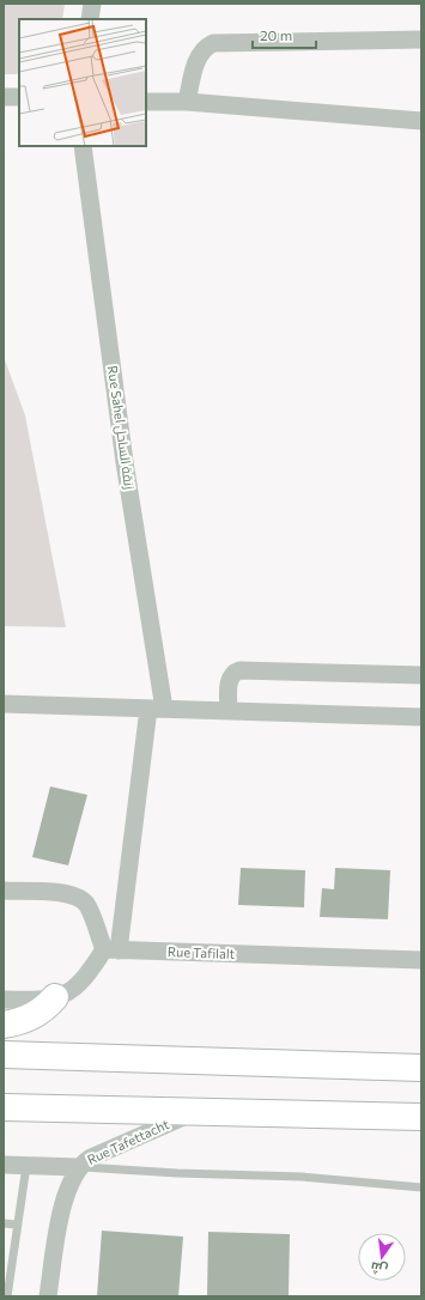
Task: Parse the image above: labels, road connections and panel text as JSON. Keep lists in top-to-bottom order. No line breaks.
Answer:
{"streets":{"street":["Rue Sahel زنقة الساحل","Rue Tafilalt","Rue Tafettacht"]},"crossings":[["Rue Sahel زنقة الساحل","Rue Tafilalt"]],"scale_bar":"20 m","north":"bottom"}
